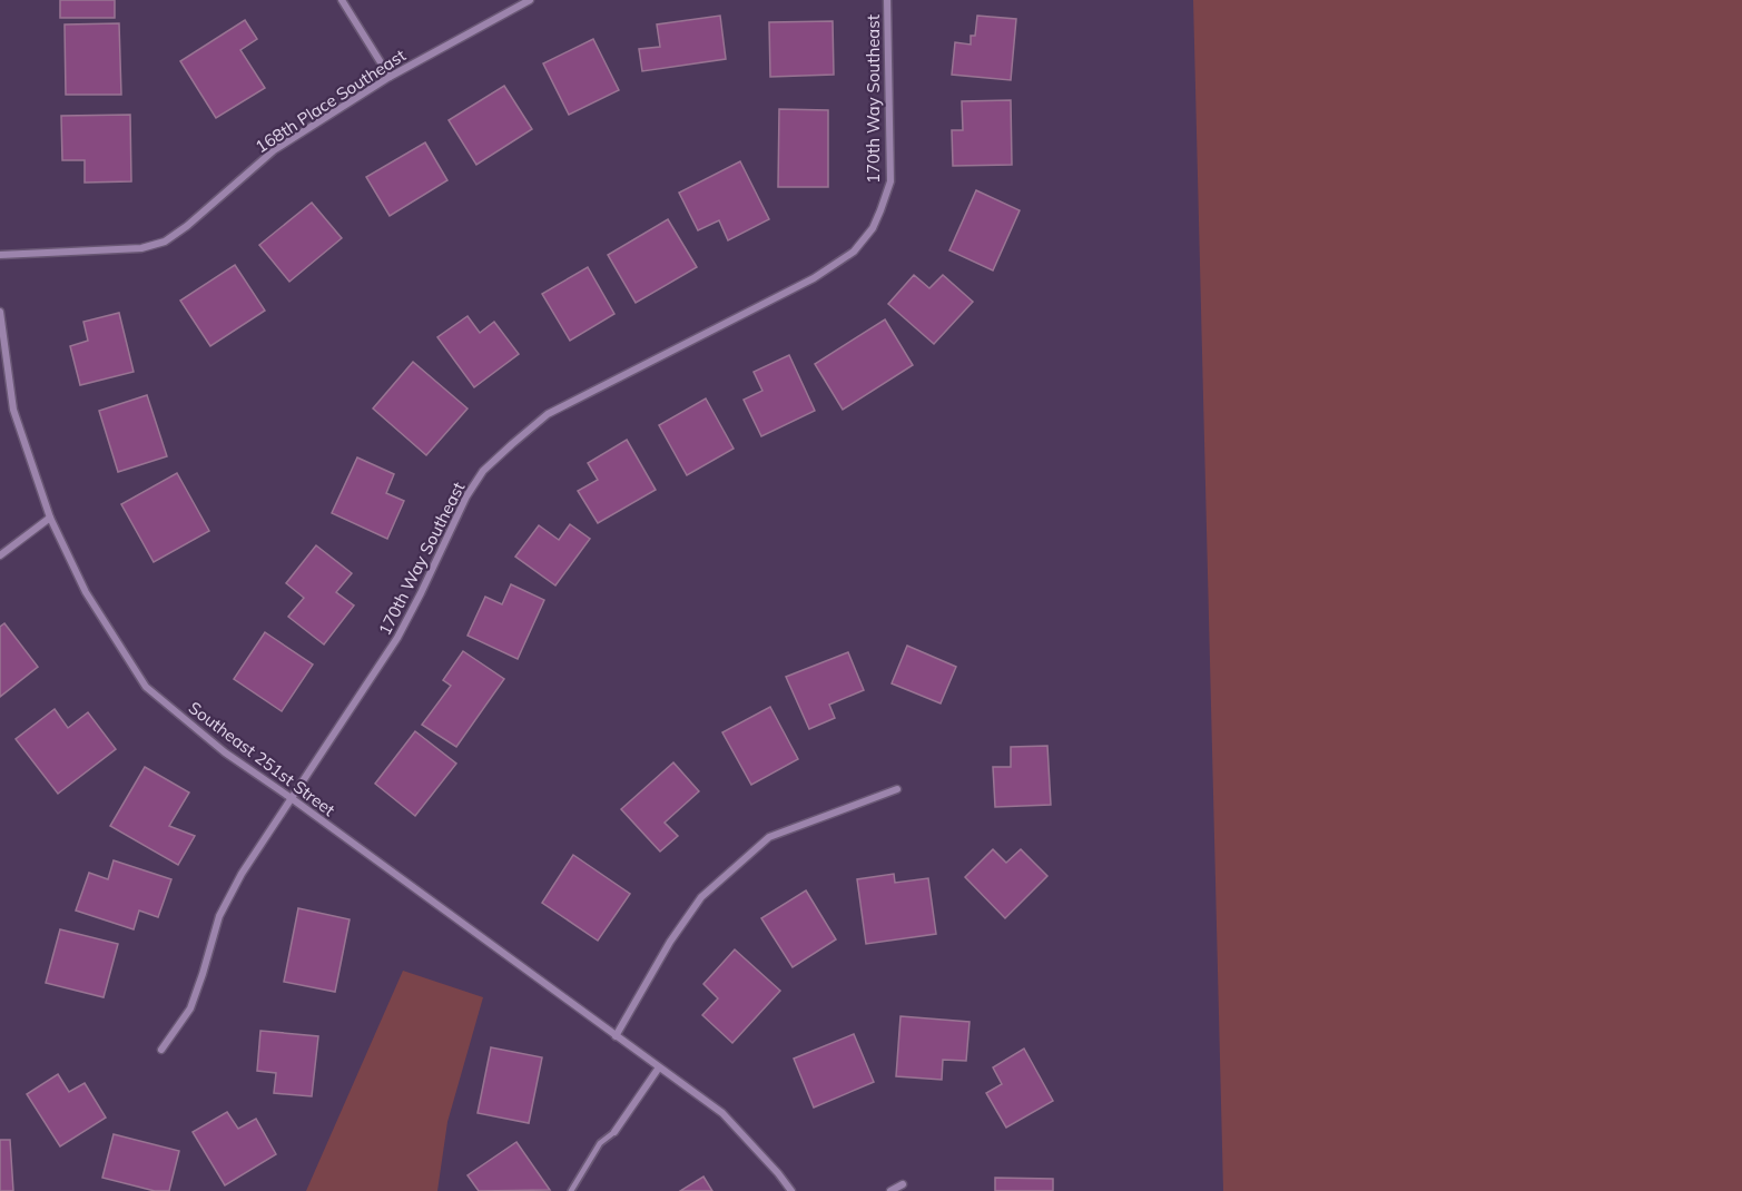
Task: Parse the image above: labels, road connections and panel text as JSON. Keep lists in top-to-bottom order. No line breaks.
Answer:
{"streets":{"street":["170th Way Southeast","168th Place Southeast","Southeast 251st Street"]},"crossings":[["170th Way Southeast","Southeast 251st Street"]]}
